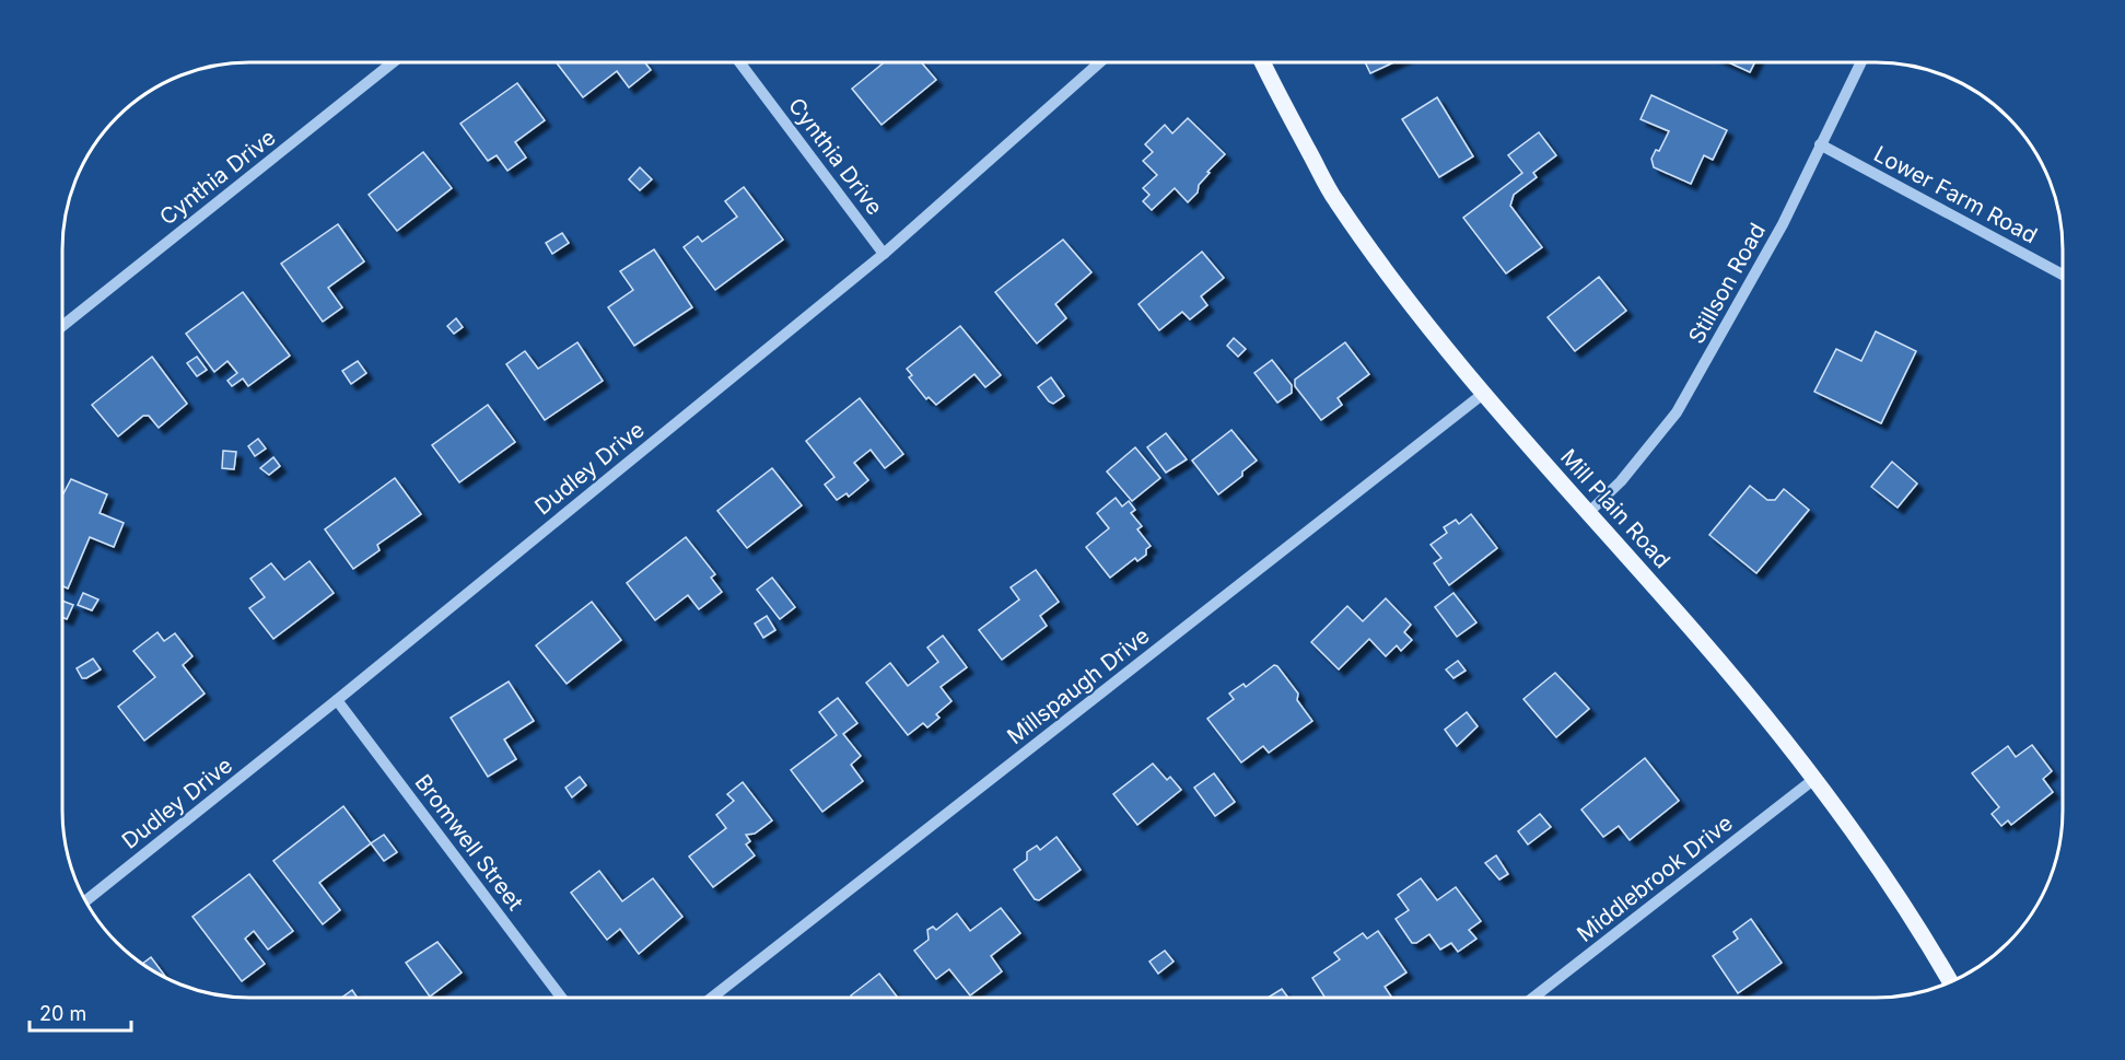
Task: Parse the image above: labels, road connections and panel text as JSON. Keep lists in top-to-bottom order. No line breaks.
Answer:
{"streets":{"main road":["Mill Plain Road"],"street":["Cynthia Drive","Lower Farm Road","Stillson Road","Dudley Drive","Millspaugh Drive","Bromwell Street","Middlebrook Drive"]},"crossings":[["Cynthia Drive","Dudley Drive"],["Lower Farm Road","Stillson Road"],["Stillson Road","Mill Plain Road"],["Dudley Drive","Bromwell Street"],["Mill Plain Road","Millspaugh Drive"],["Mill Plain Road","Middlebrook Drive"]],"scale_bar":"20 m"}
